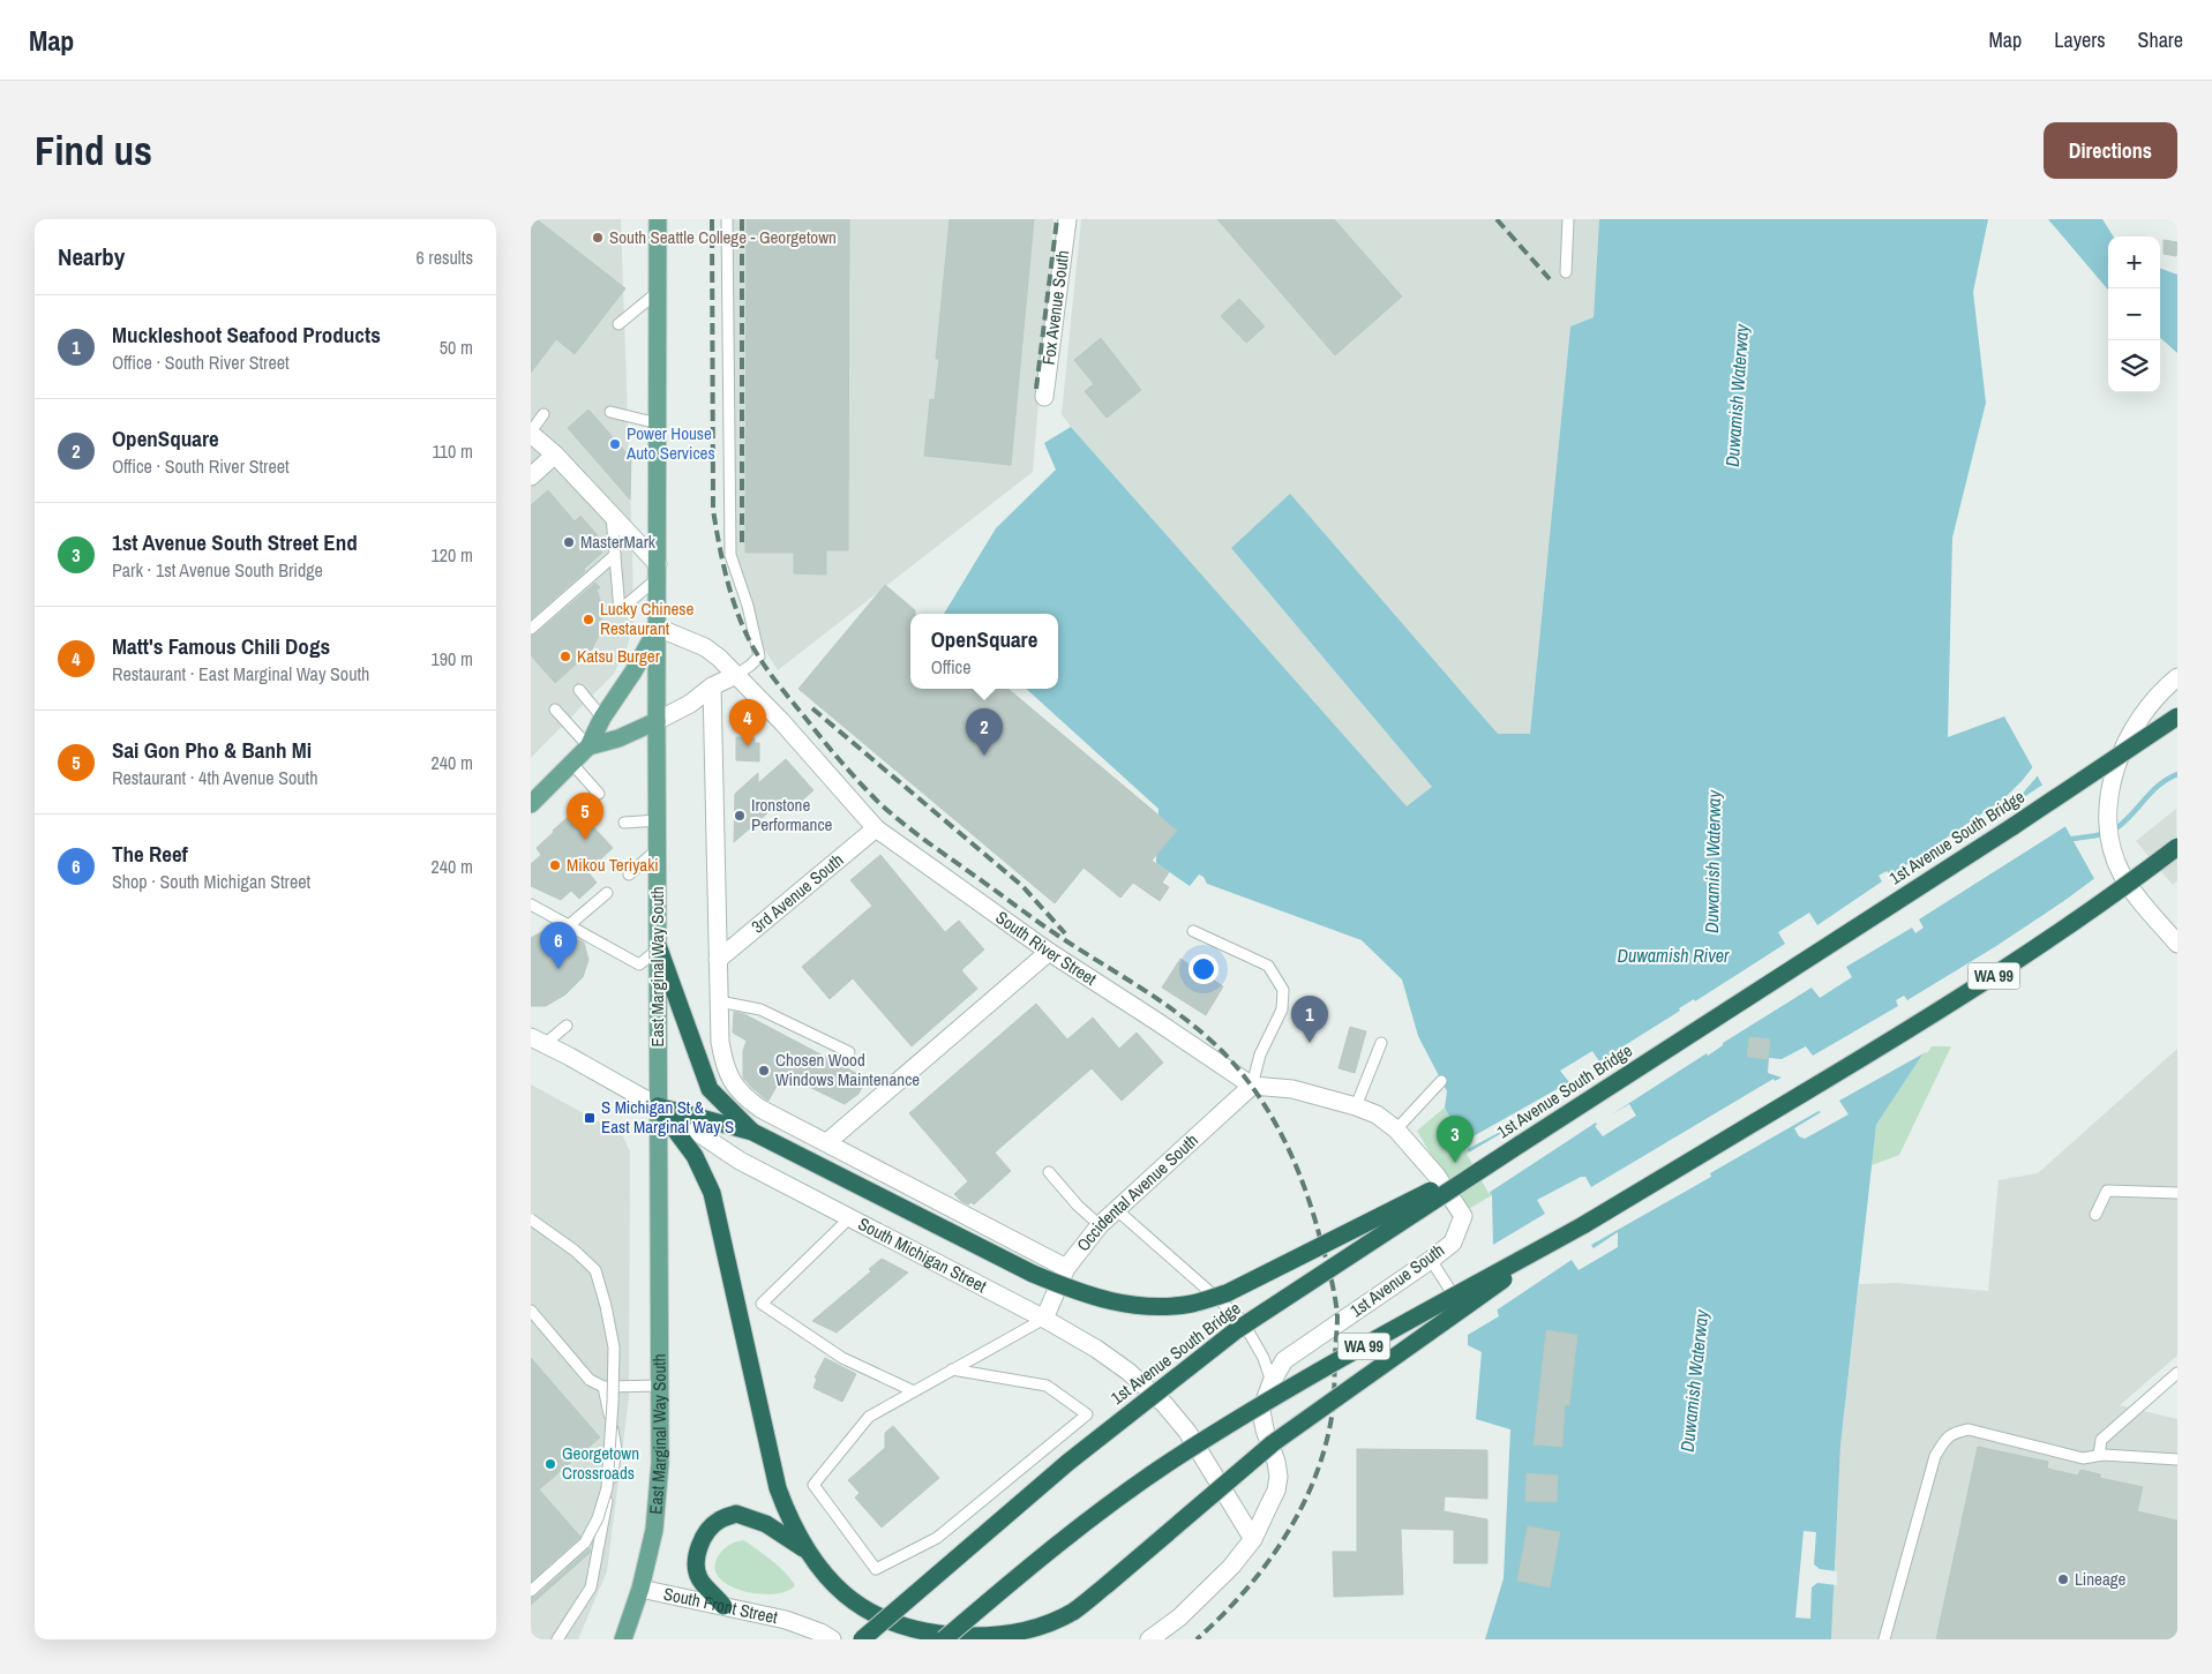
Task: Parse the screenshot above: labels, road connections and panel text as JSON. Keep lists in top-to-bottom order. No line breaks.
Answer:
{"streets":{"highway":["1st Avenue South Bridge","WA 99"],"main road":["East Marginal Way South"],"street":["Fox Avenue South","3rd Avenue South","South River Street","Occidental Avenue South","South Michigan Street","1st Avenue South","South Front Street"]},"crossings":[["3rd Avenue South","South River Street"],["South River Street","East Marginal Way South"],["South River Street","Occidental Avenue South"],["South River Street","1st Avenue South"],["East Marginal Way South","South Michigan Street"],["East Marginal Way South","South Front Street"],["Occidental Avenue South","South Michigan Street"],["South Michigan Street","1st Avenue South"]],"water":["Duwamish Waterway","Duwamish River"],"places":{"other":["South Seattle College - Georgetown","Power House Auto Services","MasterMark","Lucky Chinese Restaurant","Katsu Burger","Ironstone Performance","Mikou Teriyaki","Chosen Wood Windows Maintenance","Georgetown Crossroads","Lineage"],"transit":["S Michigan St & East Marginal Way S"]},"page":{"header":"Map","nav":["Map","Layers","Share"],"buttons":"Directions","title":"Find us","heading":["Nearby","6 results"],"map_buttons":["+","−"],"list":[{"mark":"1","name":"Muckleshoot Seafood Products","note":"Office · South River Street","value":"50 m"},{"mark":"2","name":"OpenSquare","note":"Office · South River Street","value":"110 m"},{"mark":"3","name":"1st Avenue South Street End","note":"Park · 1st Avenue South Bridge","value":"120 m"},{"mark":"4","name":"Matt's Famous Chili Dogs","note":"Restaurant · East Marginal Way South","value":"190 m"},{"mark":"5","name":"Sai Gon Pho & Banh Mi","note":"Restaurant · 4th Avenue South","value":"240 m"},{"mark":"6","name":"The Reef","note":"Shop · South Michigan Street","value":"240 m"}],"popup":["OpenSquare","Office"],"pins":["4","2","5","6","1","3"]}}
